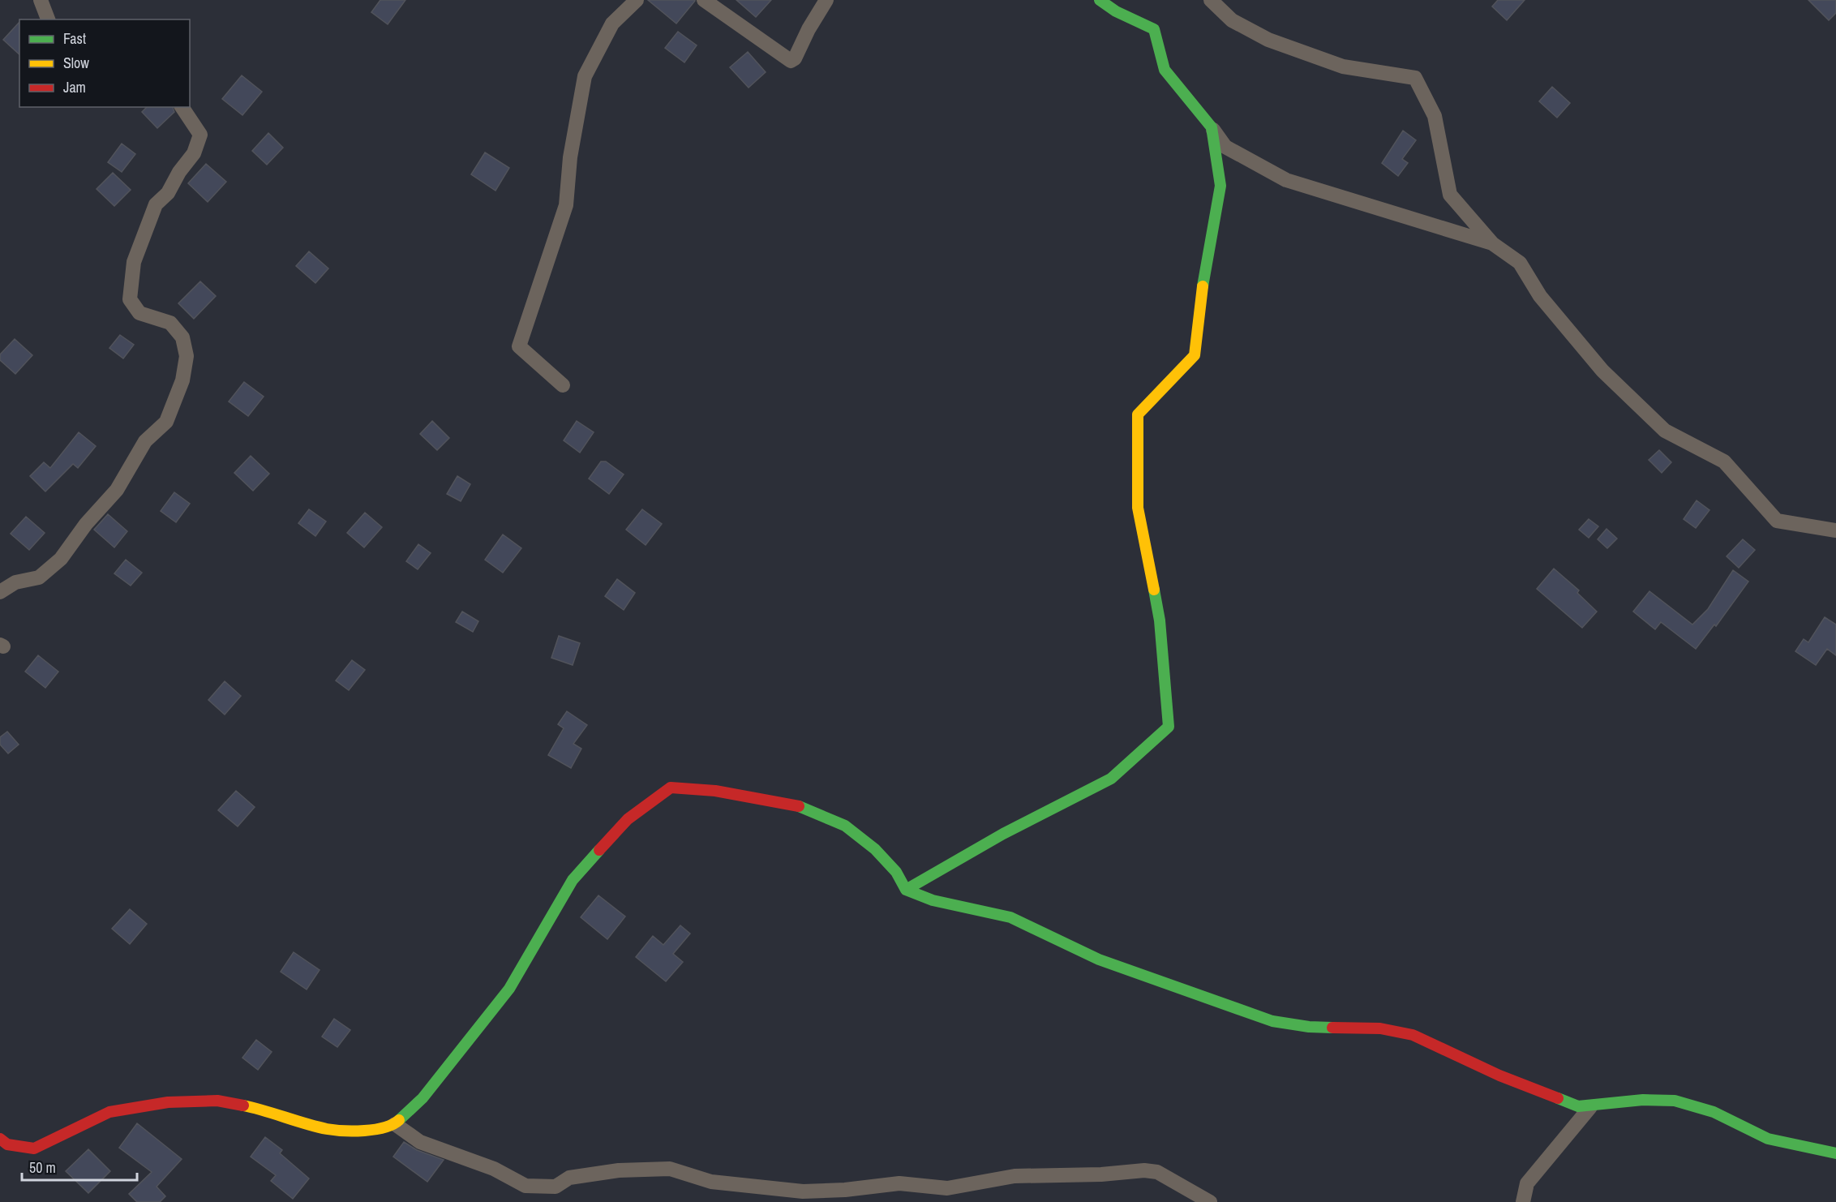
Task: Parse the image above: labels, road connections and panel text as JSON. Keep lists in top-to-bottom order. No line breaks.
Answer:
{"legend":["Fast","Slow","Jam"],"scale_bar":"50 m"}
